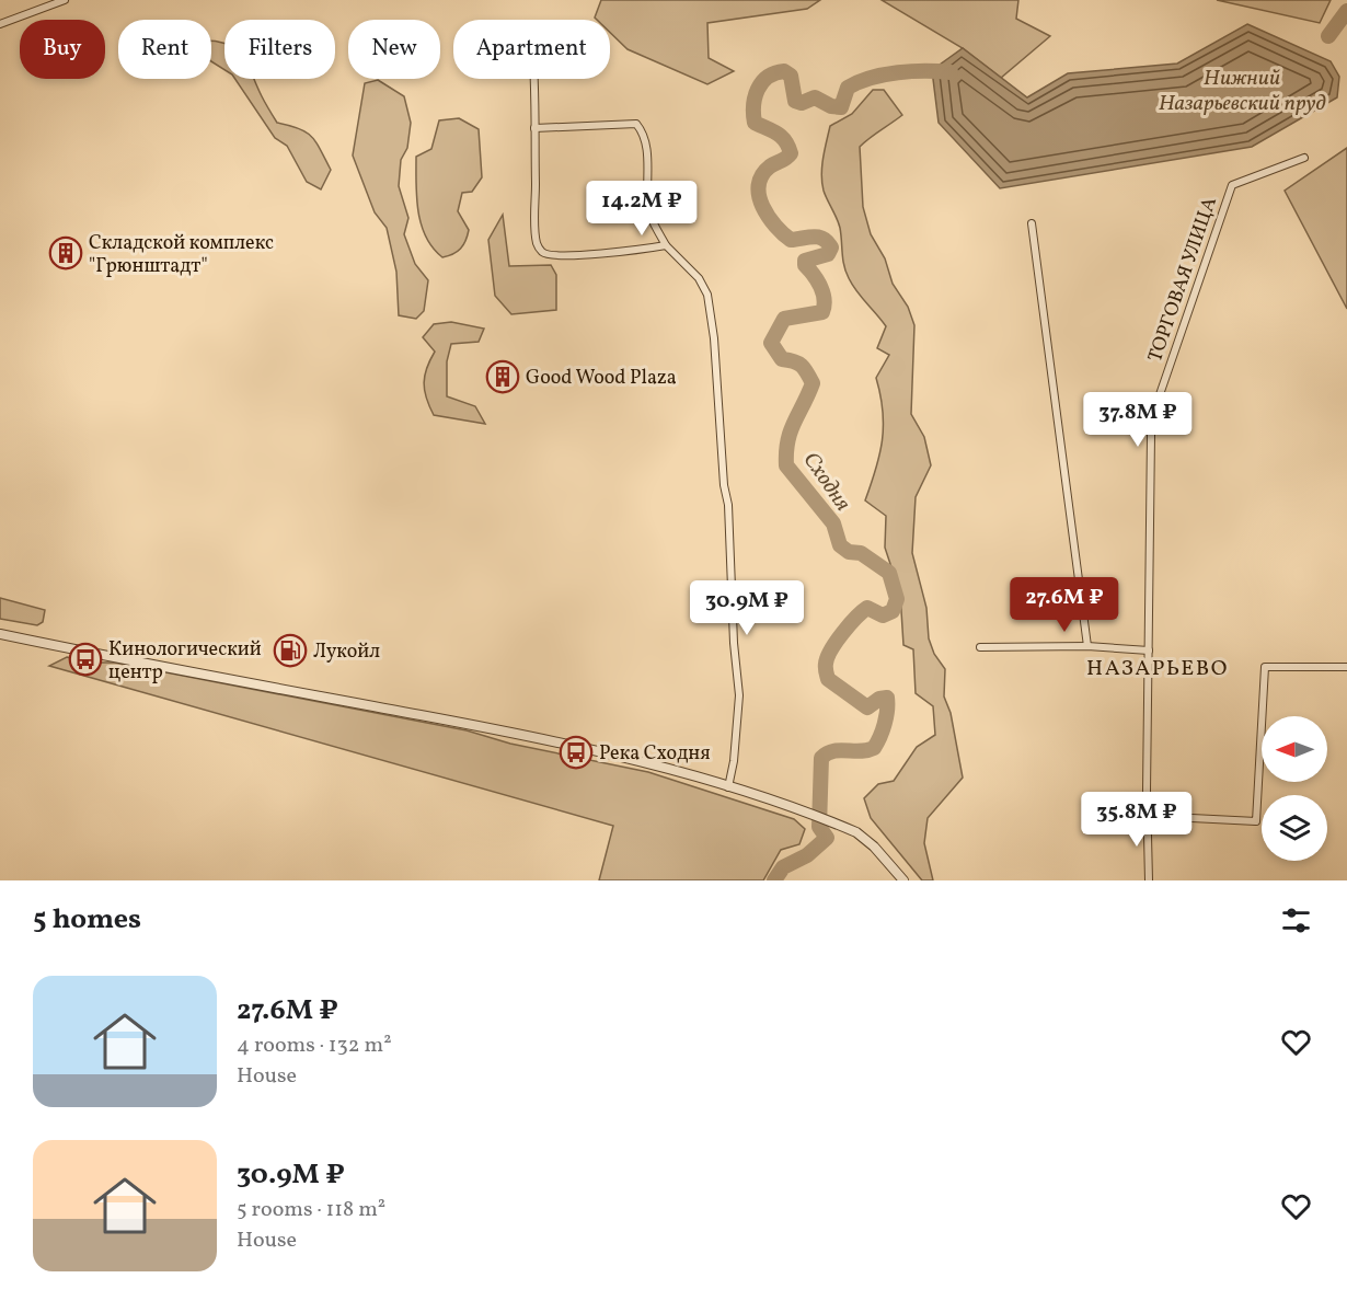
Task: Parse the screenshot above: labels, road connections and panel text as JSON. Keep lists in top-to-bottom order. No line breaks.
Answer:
{"streets":{"street":["ТОРГОВАЯ УЛИЦА"]},"districts":["НАЗАРЬЕВО"],"water":["Нижний Назарьевский пруд","Сходня"],"places":{"building":["Складской комплекс \"Грюнштадт\"","Good Wood Plaza"],"fuel station":["Лукойл"],"bus stop":["Кинологический центр","Река Сходня"]},"north":"left","page":{"chip":["Buy","Rent","Filters","New","Apartment"],"price":["14.2M ₽","37.8M ₽","27.6M ₽","30.9M ₽","35.8M ₽"],"heading":"5 homes","list":[{"name":"27.6M ₽","note":"4 rooms · 132 m² · House"},{"name":"30.9M ₽","note":"5 rooms · 118 m² · House"}]}}
